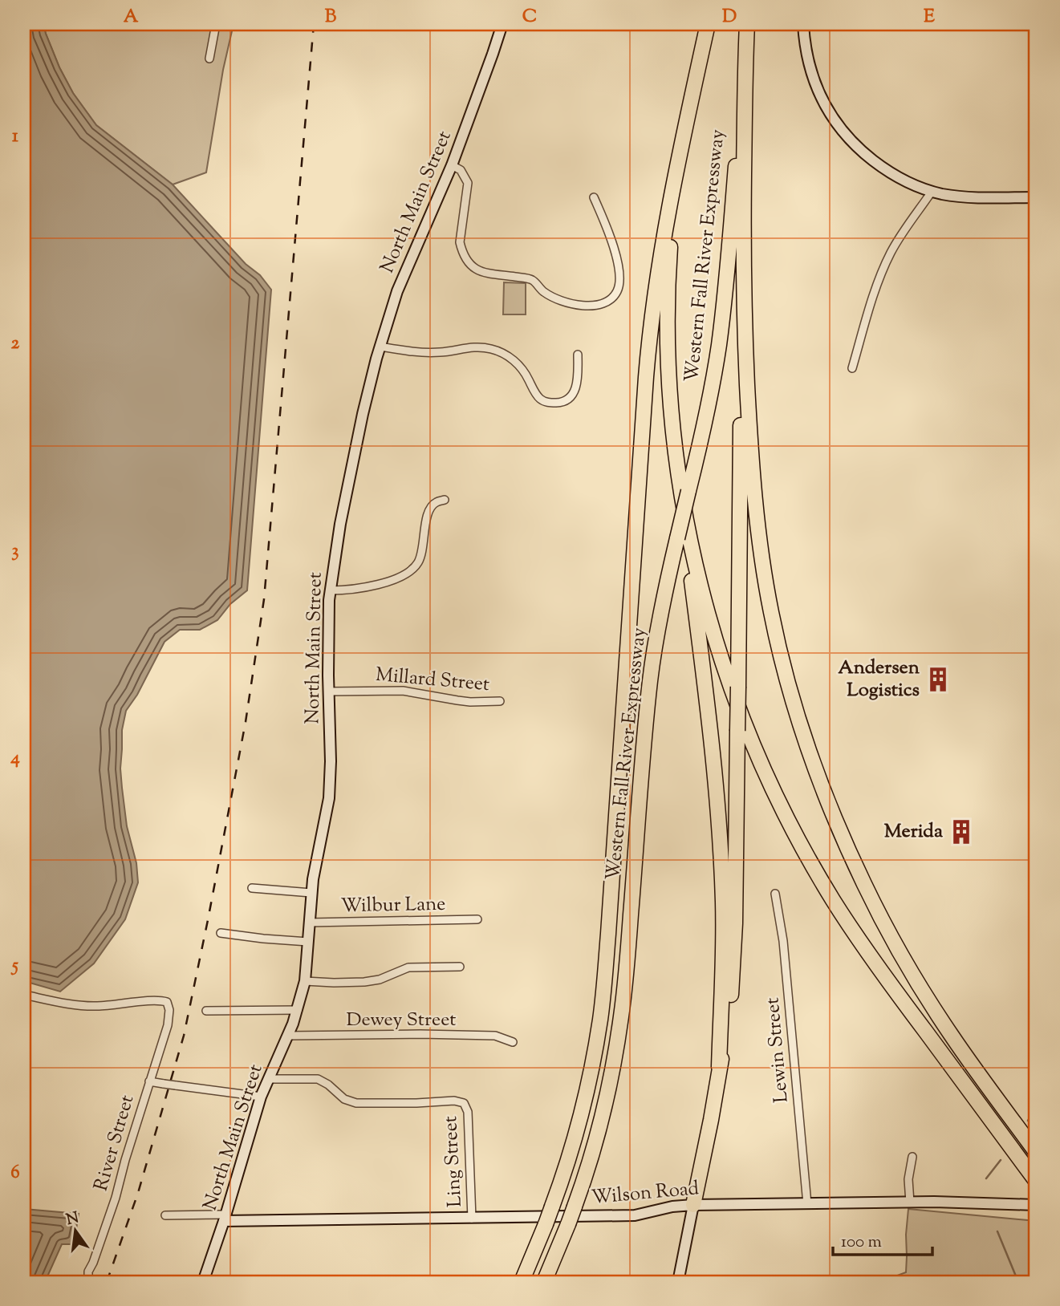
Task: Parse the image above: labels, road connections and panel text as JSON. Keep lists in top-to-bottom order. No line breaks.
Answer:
{"streets":{"highway":["Western Fall River Expressway"],"main road":["North Main Street","Wilson Road"],"street":["Millard Street","Wilbur Lane","Dewey Street","Lewin Street","River Street","Ling Street"]},"crossings":[["North Main Street","Millard Street"],["North Main Street","Wilbur Lane"],["North Main Street","Dewey Street"],["North Main Street","Ling Street"],["North Main Street","Wilson Road"],["Lewin Street","Wilson Road"],["Ling Street","Wilson Road"]],"places":{"building":["Andersen Logistics","Merida"]},"scale_bar":"100 m","north":"top","grid":{"columns":["A","B","C","D","E"],"rows":["1","2","3","4","5","6"]}}
